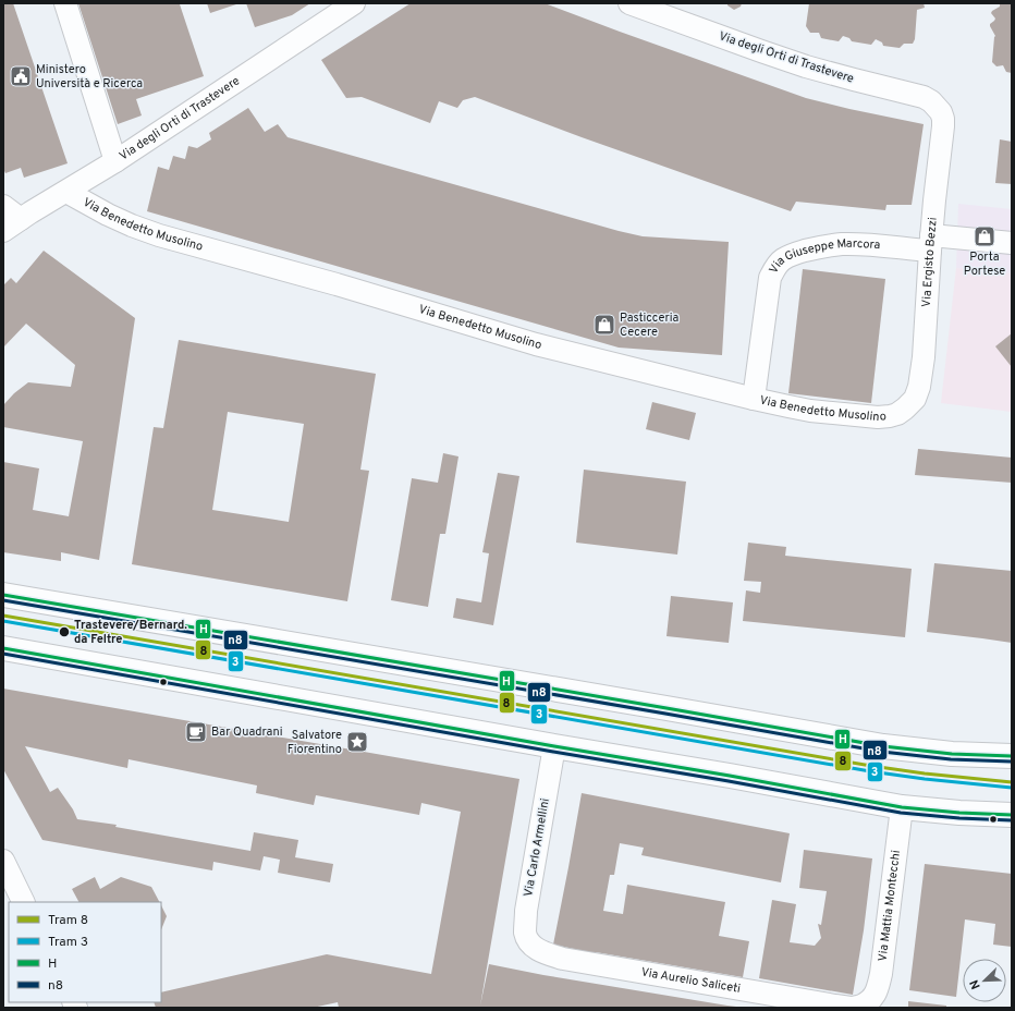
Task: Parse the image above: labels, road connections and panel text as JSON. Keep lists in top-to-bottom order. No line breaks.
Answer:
{"streets":{"street":["Via degli Orti di Trastevere","Via Benedetto Musolino","Via Giuseppe Marcora","Via Ergisto Bezzi","Via Carlo Armellini","Via Mattia Montecchi","Via Aurelio Saliceti"]},"crossings":[["Via degli Orti di Trastevere","Via Benedetto Musolino"],["Via degli Orti di Trastevere","Via Ergisto Bezzi"],["Via Benedetto Musolino","Via Giuseppe Marcora"],["Via Benedetto Musolino","Via Ergisto Bezzi"],["Via Giuseppe Marcora","Via Ergisto Bezzi"],["Via Carlo Armellini","Via Aurelio Saliceti"],["Via Mattia Montecchi","Via Aurelio Saliceti"]],"places":{"public building":["Ministero Università e Ricerca"],"shop":["Porta Portese","Pasticceria Cecere"],"other":["Trastevere/Bernard. da Feltre"],"cafe":["Bar Quadrani"],"place":["Salvatore Fiorentino"]},"lines":["transit line H","transit line n8","tram line 8","tram line 3"],"legend":["Tram 8","Tram 3","H","n8"],"north":"bottom left"}
